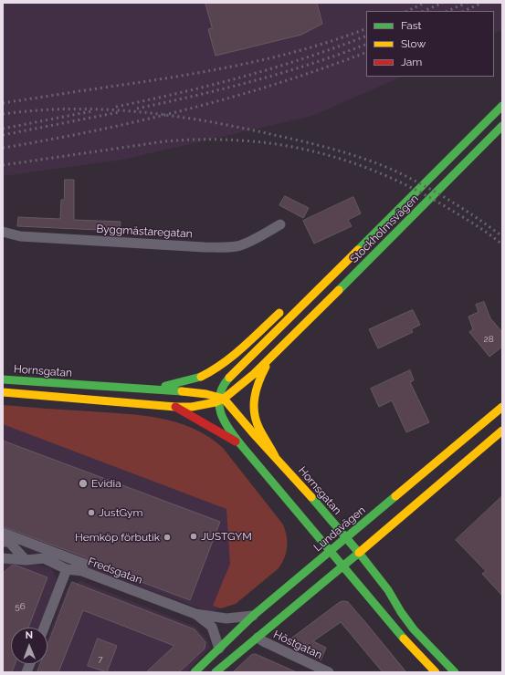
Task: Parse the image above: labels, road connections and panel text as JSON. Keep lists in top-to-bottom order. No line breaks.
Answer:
{"streets":{"main road":["Stockholmsvägen","Hornsgatan","Lundavägen"],"street":["Byggmästaregatan","Fredsgatan","Höstgatan"]},"crossings":[["Stockholmsvägen","Hornsgatan"],["Hornsgatan","Lundavägen"],["Lundavägen","Fredsgatan"]],"places":["Evidia","JustGym","JUSTGYM","Hemköp förbutik"],"house_numbers":["28","56","7"],"legend":["Fast","Slow","Jam"],"north":"top"}
